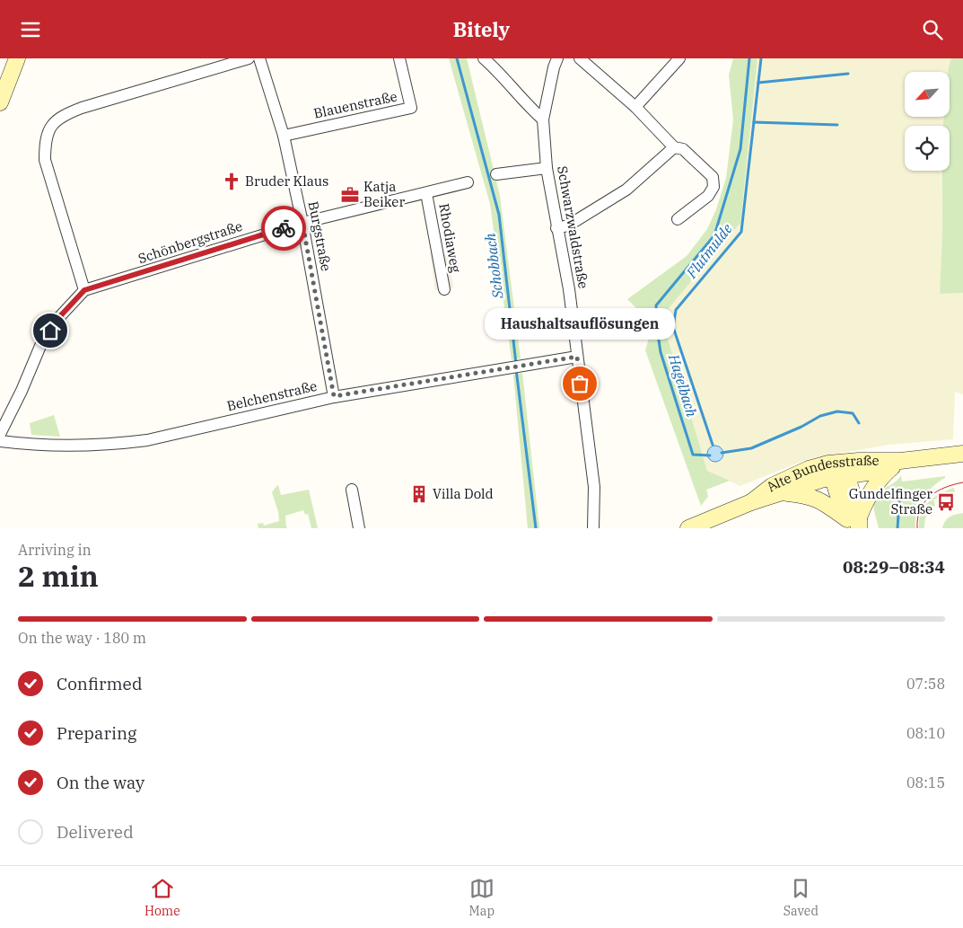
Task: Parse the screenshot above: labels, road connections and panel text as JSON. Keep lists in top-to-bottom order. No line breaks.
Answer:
{"streets":{"street":["Blauenstraße","Schwarzwaldstraße","Burgstraße","Rhodiaweg","Schönbergstraße","Belchenstraße","Alte Bundesstraße"]},"crossings":[["Blauenstraße","Burgstraße"],["Schwarzwaldstraße","Belchenstraße"],["Burgstraße","Schönbergstraße"],["Burgstraße","Belchenstraße"],["Rhodiaweg","Schönbergstraße"]],"water":["Flutmulde","Schobbach","Hagelbach"],"places":{"church":["Bruder Klaus"],"office":["Katja Beiker"],"other":["Haushaltsauflösungen"],"building":["Villa Dold"],"bus stop":["Gundelfinger Straße"]},"north":"bottom left","page":{"header":"Bitely","bubble":"Haushaltsauflösungen","heading":["2 min","Arriving in","08:29–08:34"],"bar":"On the way · 180 m","list":[["Confirmed","07:58"],["Preparing","08:10"],["On the way","08:15"],"Delivered"],"tabs":["Home","Map","Saved"]}}
